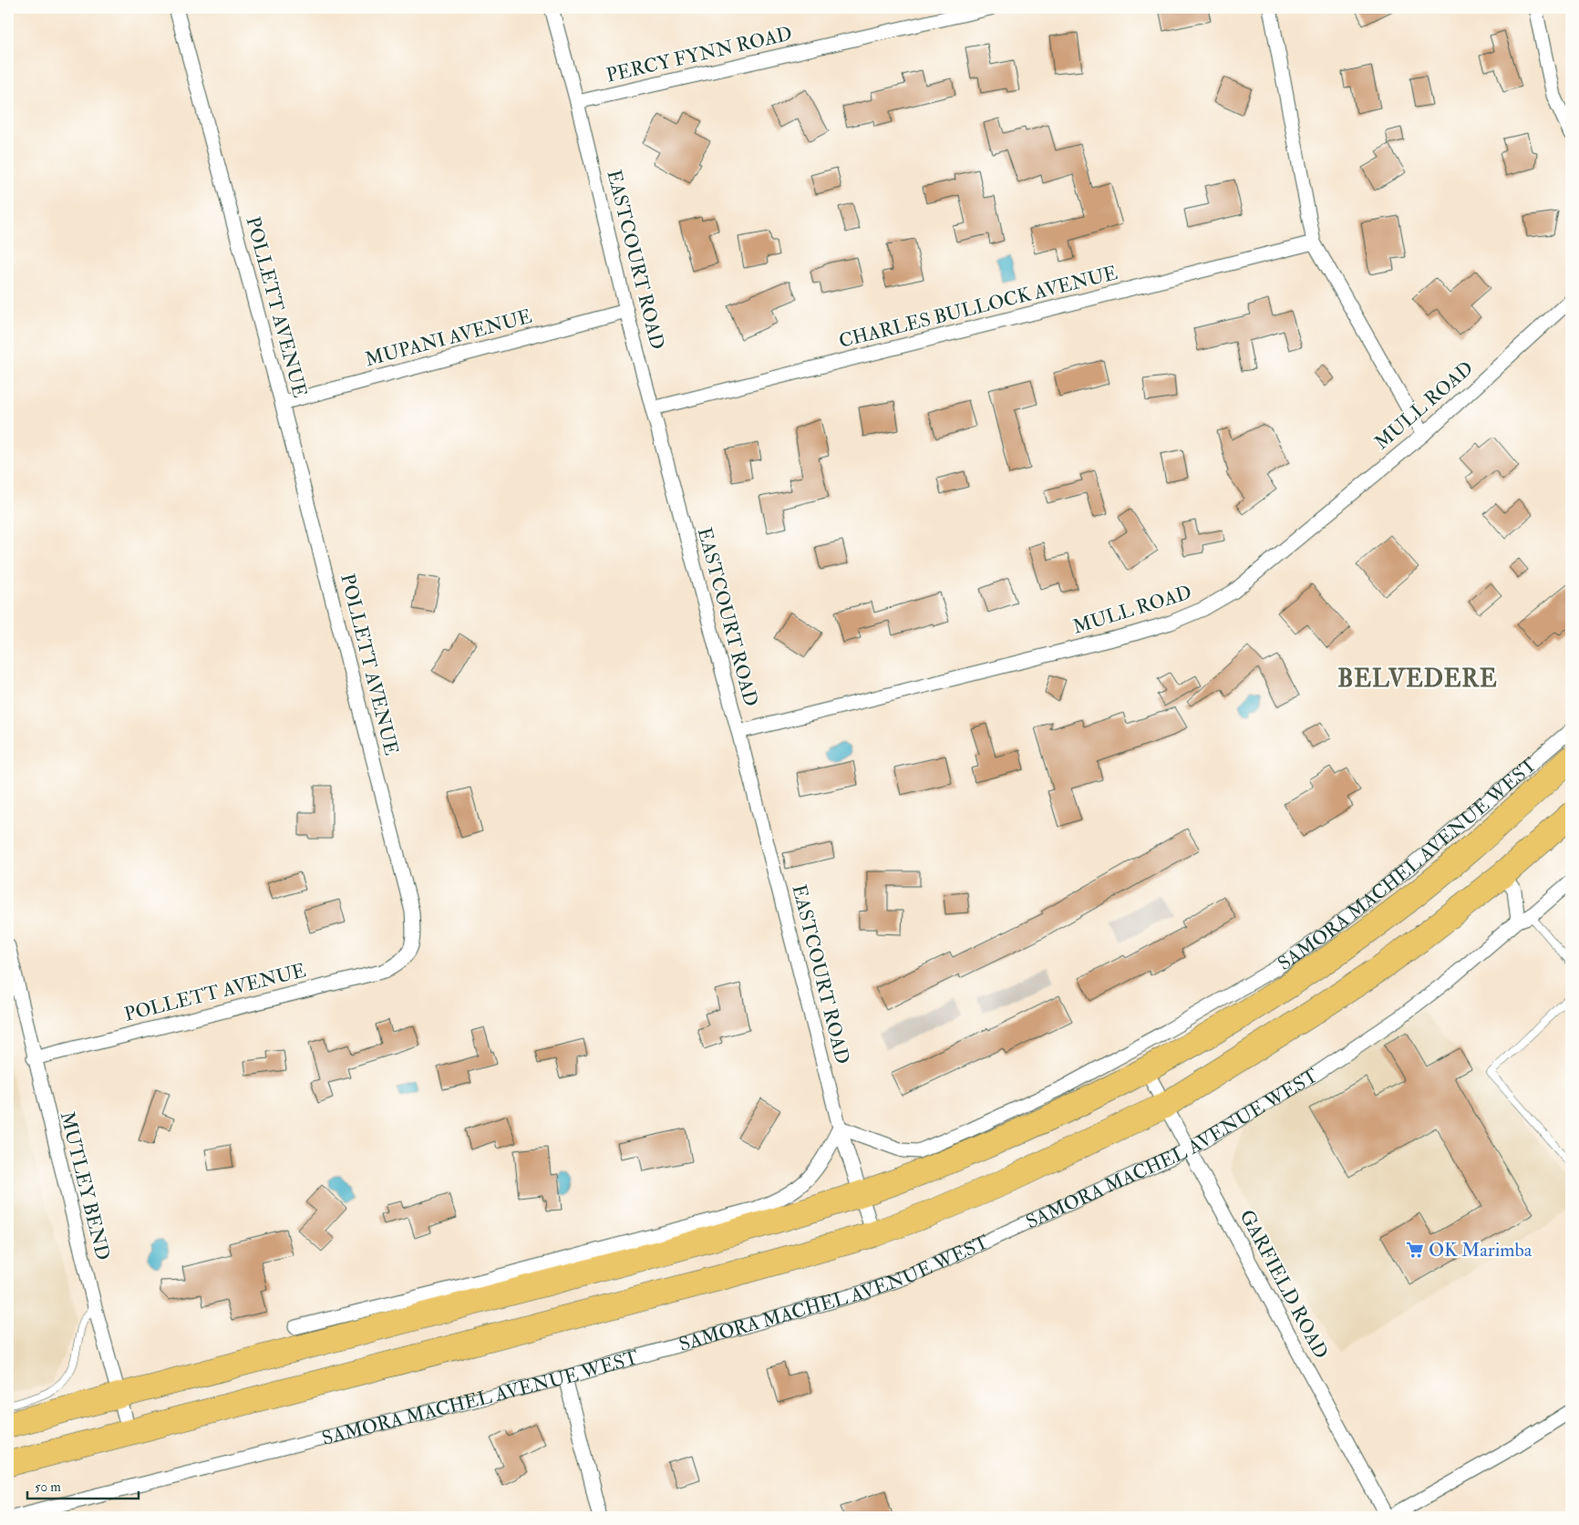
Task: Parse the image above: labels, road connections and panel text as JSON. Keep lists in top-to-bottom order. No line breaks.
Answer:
{"streets":{"highway":["SAMORA MACHEL AVENUE WEST"],"street":["PERCY FYNN ROAD","EASTCOURT ROAD","POLLETT AVENUE","CHARLES BULLOCK AVENUE","MUPANI AVENUE","MULL ROAD","MUTLEY BEND","GARFIELD ROAD"]},"crossings":[["PERCY FYNN ROAD","EASTCOURT ROAD"],["EASTCOURT ROAD","CHARLES BULLOCK AVENUE"],["EASTCOURT ROAD","MUPANI AVENUE"],["EASTCOURT ROAD","MULL ROAD"],["EASTCOURT ROAD","SAMORA MACHEL AVENUE WEST"],["POLLETT AVENUE","MUPANI AVENUE"],["POLLETT AVENUE","MUTLEY BEND"],["SAMORA MACHEL AVENUE WEST","MUTLEY BEND"],["SAMORA MACHEL AVENUE WEST","GARFIELD ROAD"]],"districts":["BELVEDERE"],"places":{"supermarket":["OK Marimba"]},"scale_bar":"50 m"}
